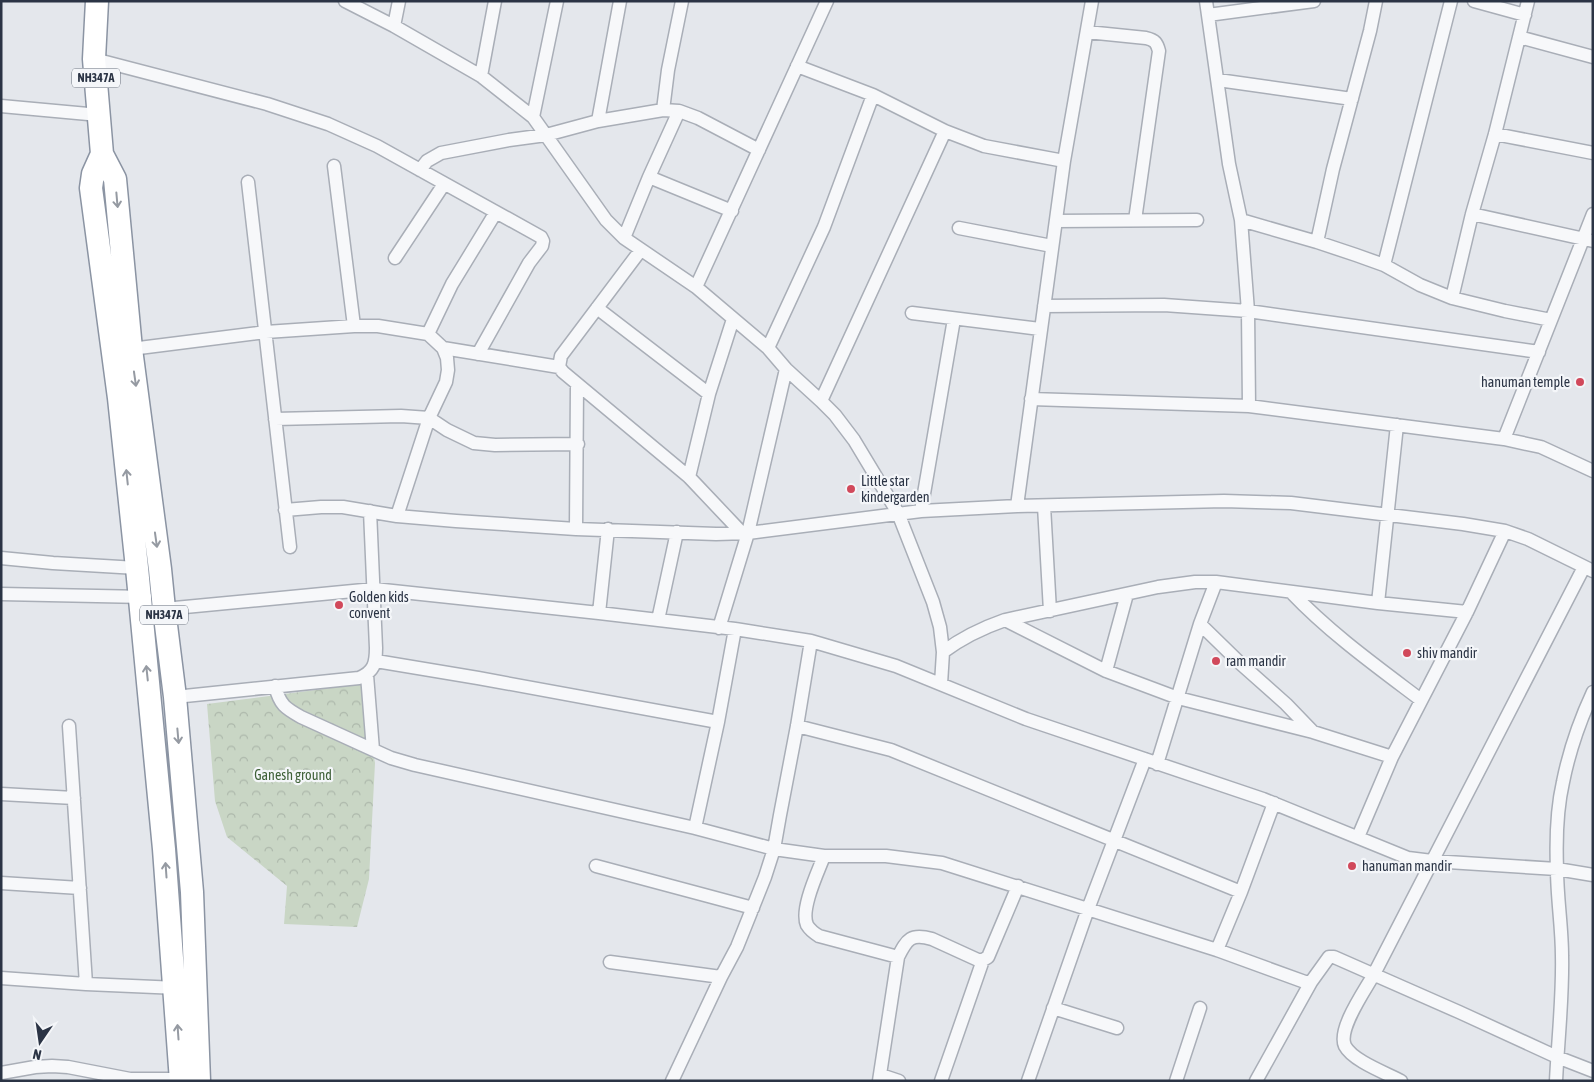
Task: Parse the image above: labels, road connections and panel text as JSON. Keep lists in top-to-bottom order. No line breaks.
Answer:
{"streets":{"highway":["NH347A"]},"parks":["Ganesh ground"],"places":["hanuman temple","Little star kindergarden","Golden kids convent","shiv mandir","ram mandir","hanuman mandir"],"north":"bottom"}
